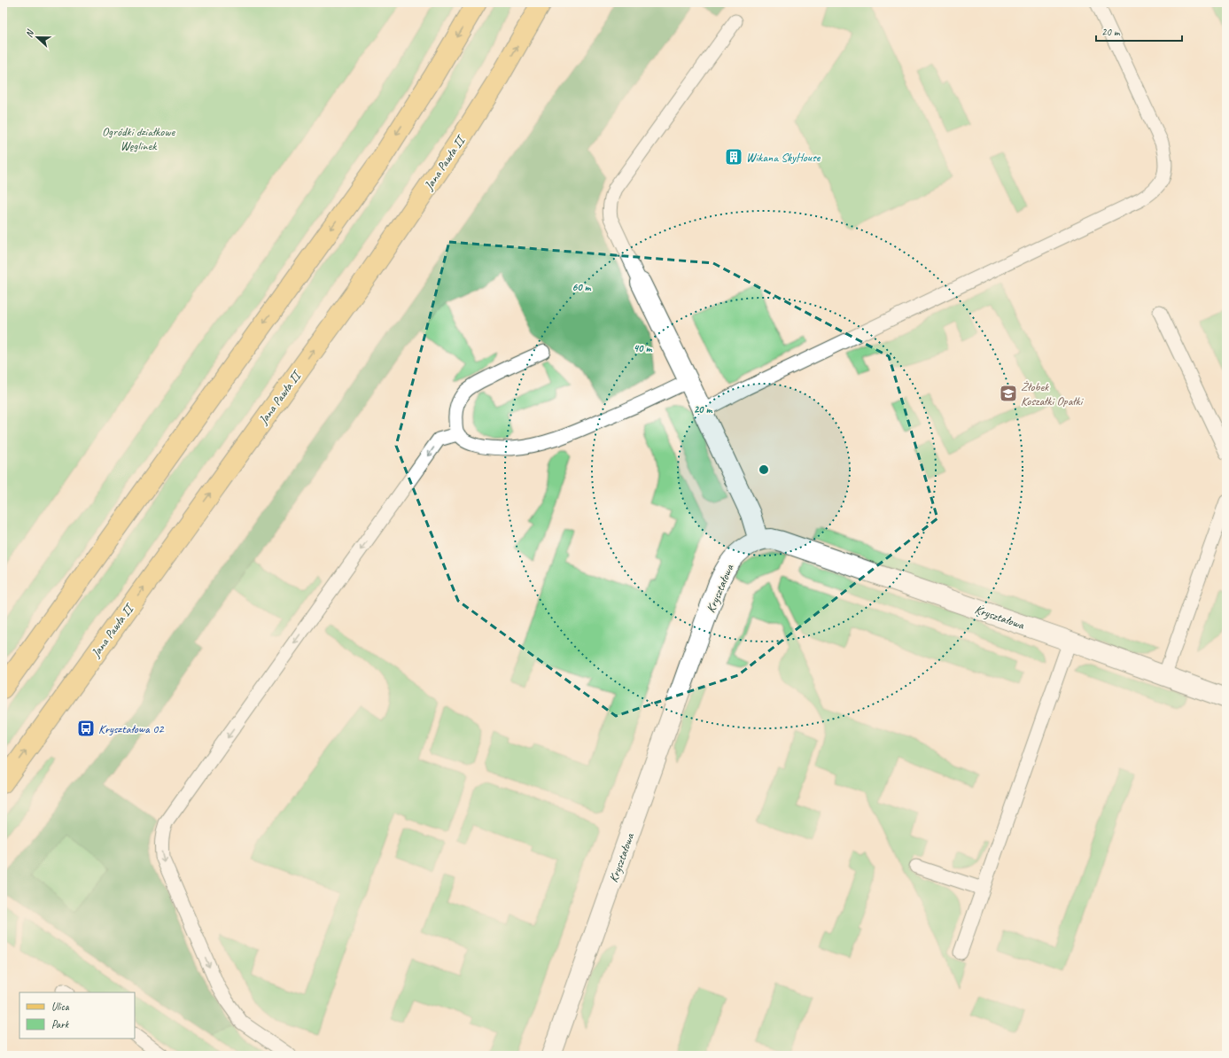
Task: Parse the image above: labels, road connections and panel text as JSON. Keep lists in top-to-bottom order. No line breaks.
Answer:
{"streets":{"main road":["Jana Pawła II"],"street":["Kryształowa"]},"parks":["Ogródki działkowe Węglinek"],"places":{"building":["Wikana SkyHouse"],"school or university":["Żłobek Koszałki Opałki"],"bus stop":["Kryształowa 02"]},"legend":["Ulica","Park"],"scale_bar":"20 m","north":"left","rings":["60 m","40 m","20 m"]}
